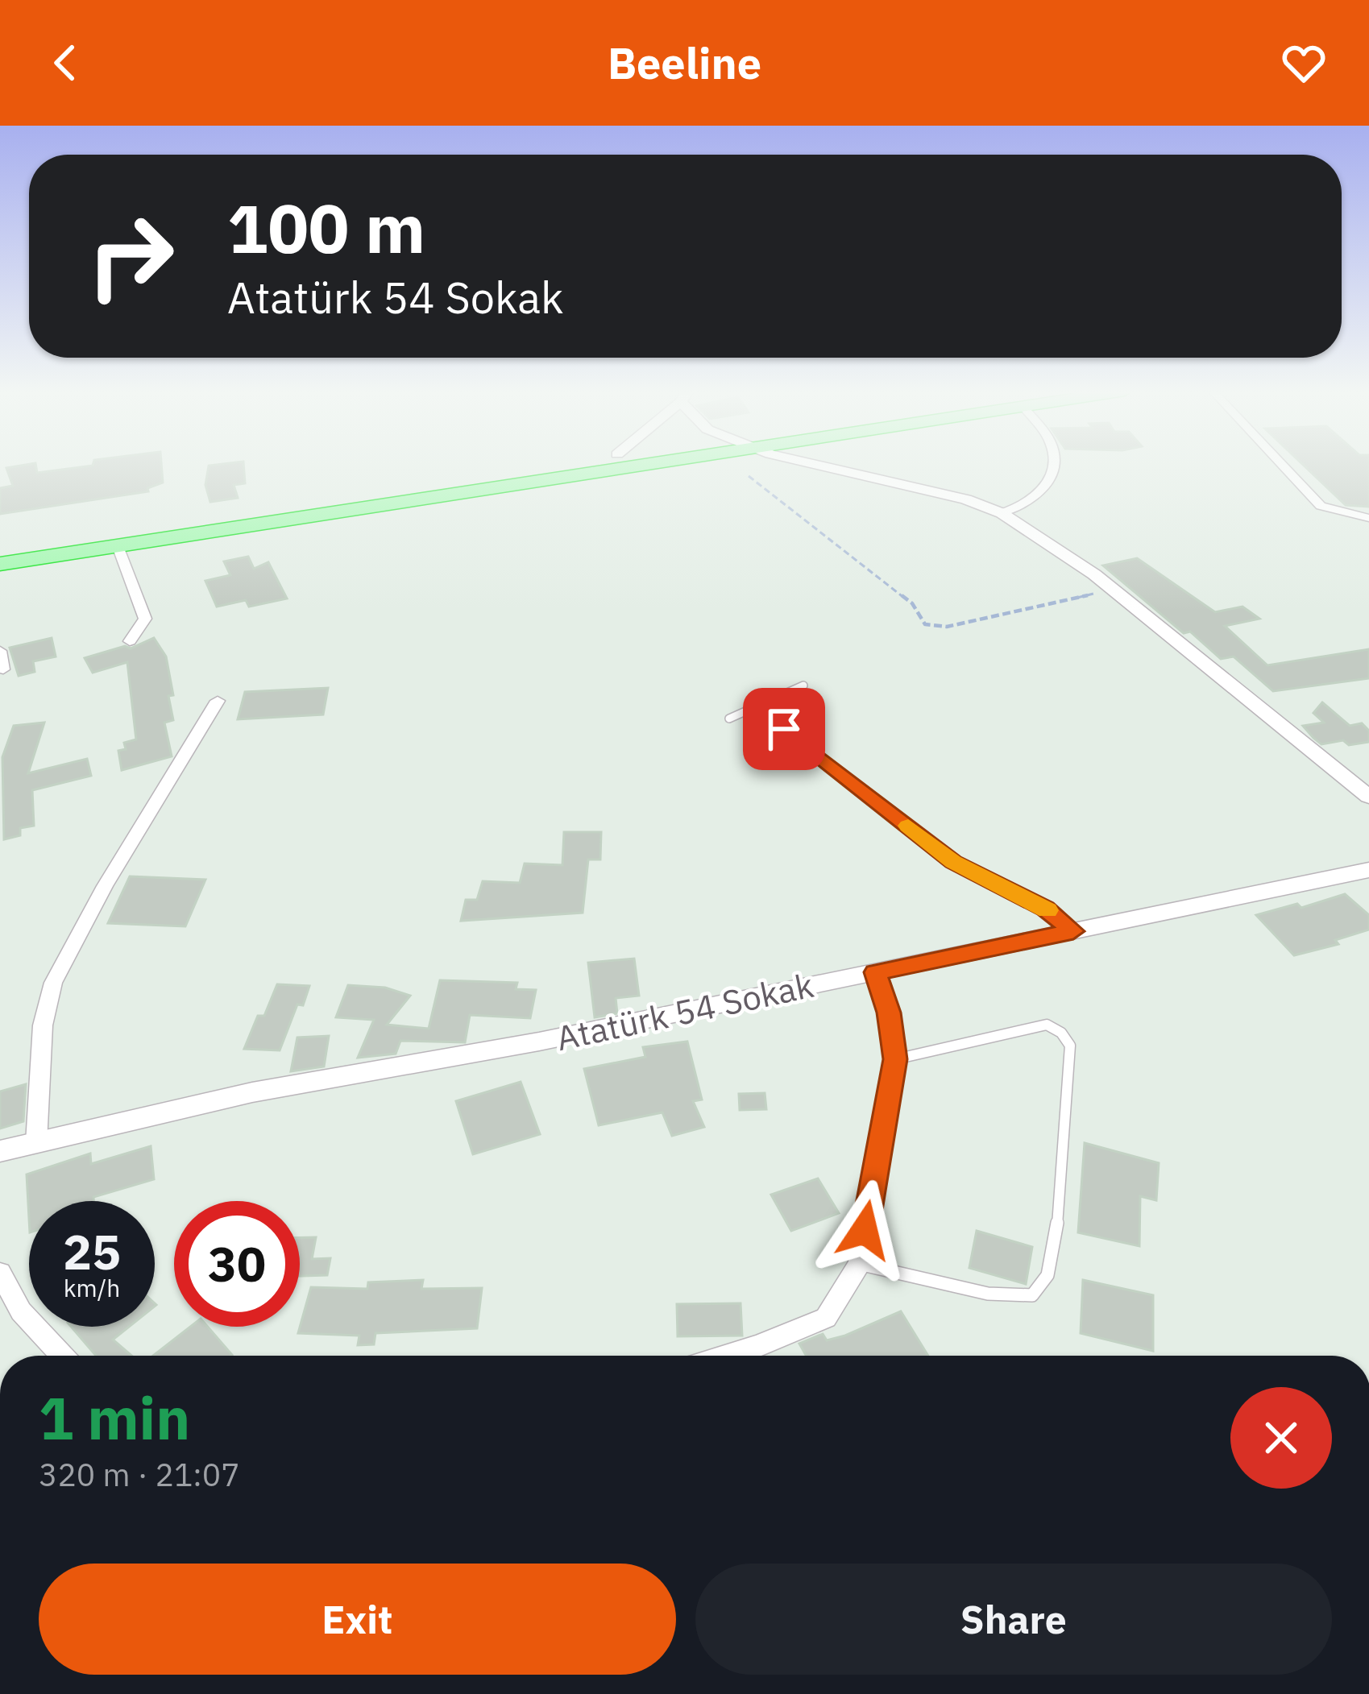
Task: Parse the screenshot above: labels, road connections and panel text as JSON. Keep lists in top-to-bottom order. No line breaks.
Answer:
{"streets":{"street":["Atatürk 54 Sokak"]},"page":{"header":"Beeline","turn":["100 m","Atatürk 54 Sokak"],"speed":"25 km/h","limit":"30","heading":["1 min","320 m · 21:07"],"buttons":["Exit","Share"]}}
